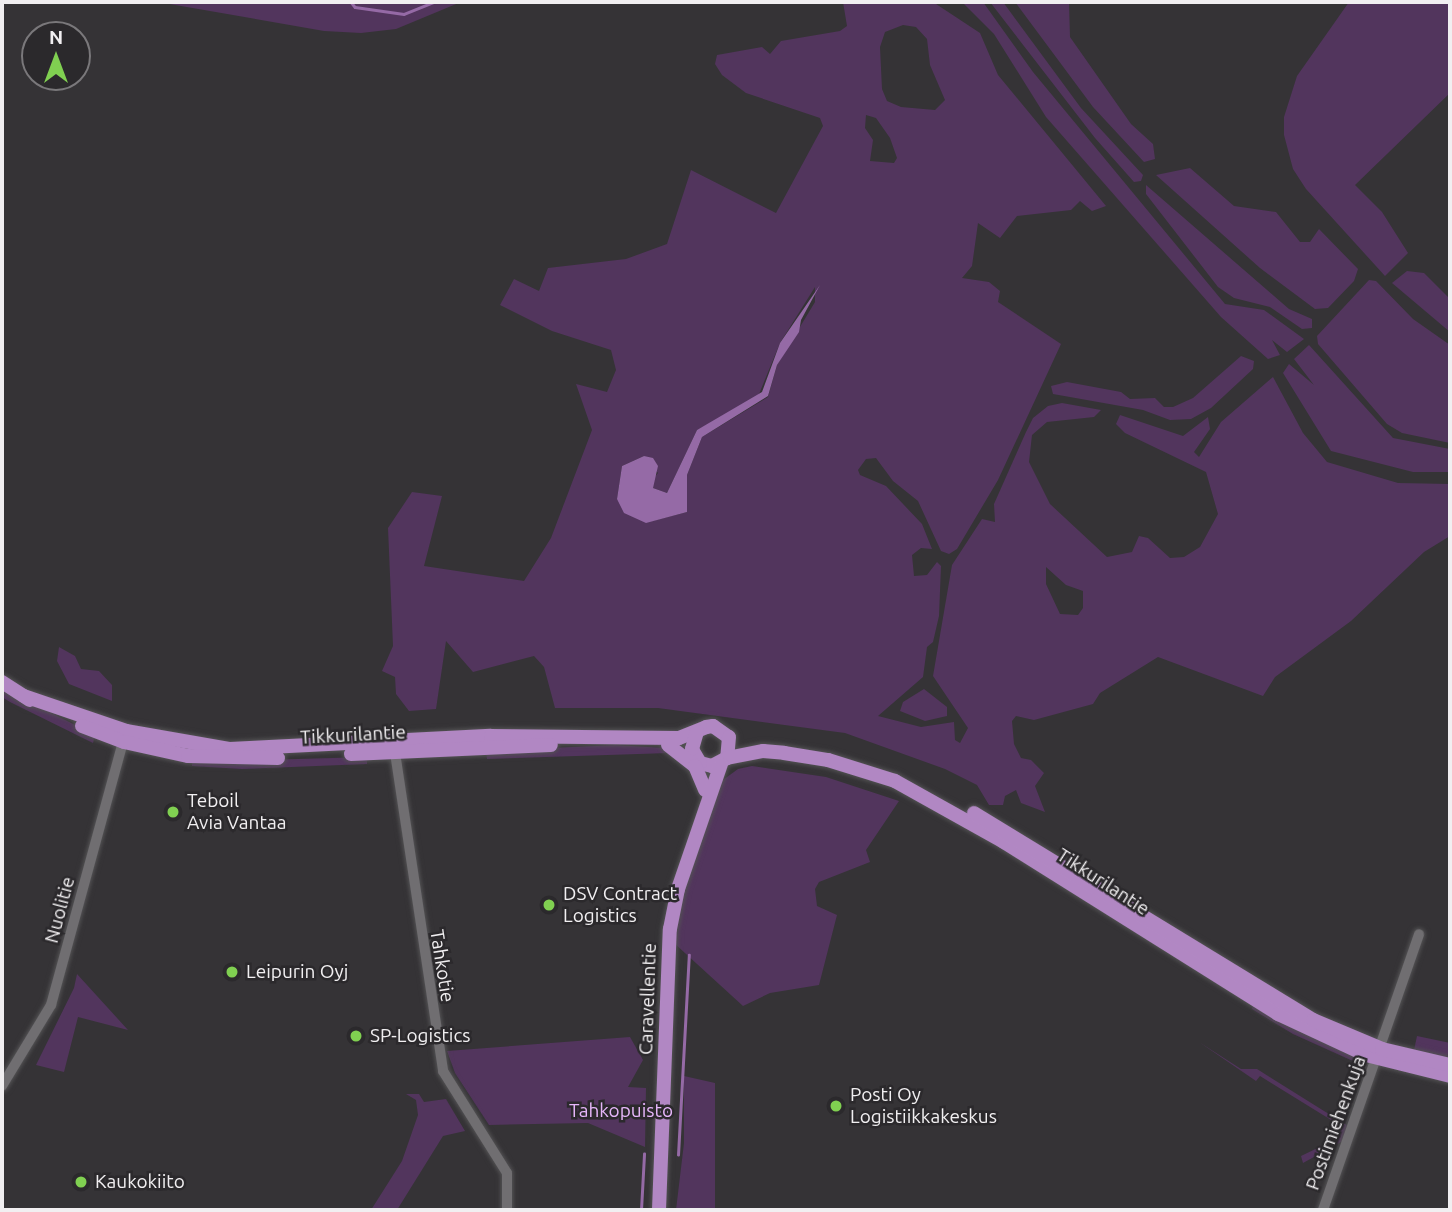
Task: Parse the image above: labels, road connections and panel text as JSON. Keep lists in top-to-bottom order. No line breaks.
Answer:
{"streets":{"main road":["Tikkurilantie","Caravellentie"],"street":["Nuolitie","Tahkotie","Postimiehenkuja"]},"crossings":[["Tikkurilantie","Nuolitie"],["Tikkurilantie","Tahkotie"],["Tikkurilantie","Caravellentie"],["Tikkurilantie","Postimiehenkuja"]],"parks":["Tahkopuisto"],"places":["Teboil Avia Vantaa","DSV Contract Logistics","Leipurin Oyj","SP-Logistics","Posti Oy Logistiikkakeskus","Kaukokiito"],"north":"top"}
